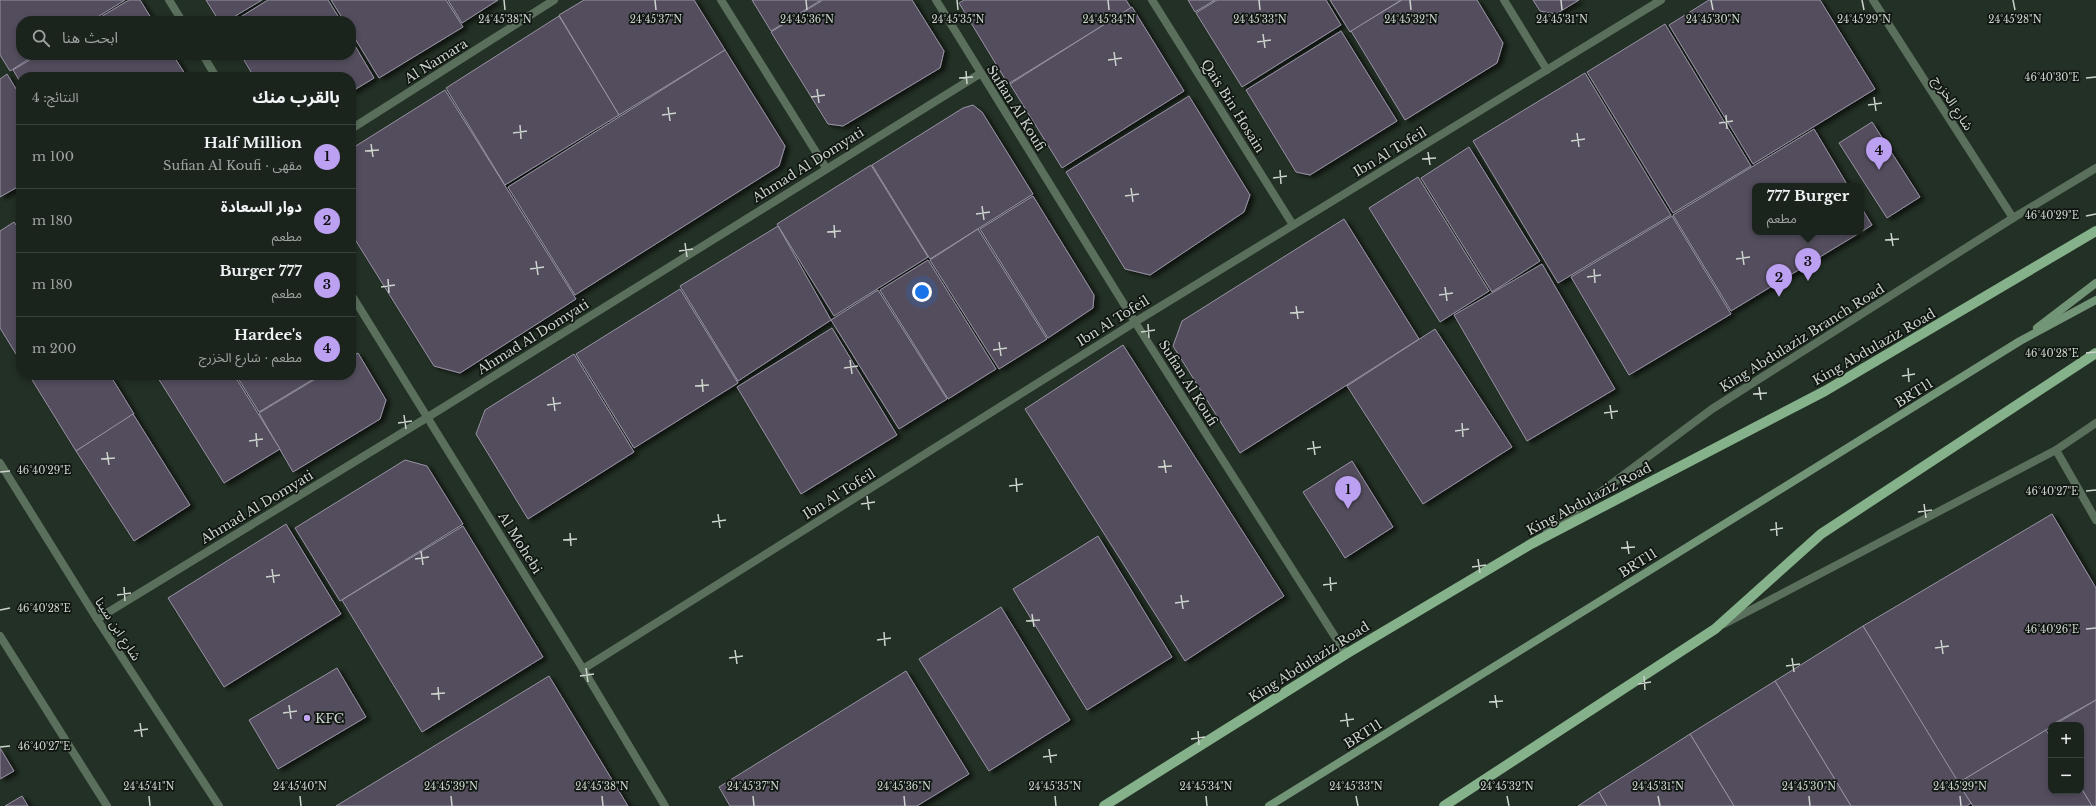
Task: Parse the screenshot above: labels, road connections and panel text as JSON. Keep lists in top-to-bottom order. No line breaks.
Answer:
{"streets":{"main road":["King Abdulaziz Road","BRT11"],"street":["Al Namara","شارع الخزرج","Qais Bin Hosain","Sufian Al Koufi","Ibn Al Tofeil","Ahmad Al Domyati","King Abdulaziz Branch Road","Al Mohebi","شارع ابن سينا"]},"crossings":[["شارع الخزرج","King Abdulaziz Branch Road"],["Qais Bin Hosain","Ibn Al Tofeil"],["Sufian Al Koufi","Ibn Al Tofeil"],["Sufian Al Koufi","Ahmad Al Domyati"],["Sufian Al Koufi","King Abdulaziz Road"],["Ibn Al Tofeil","Al Mohebi"],["Ahmad Al Domyati","Al Mohebi"],["Ahmad Al Domyati","شارع ابن سينا"],["King Abdulaziz Branch Road","King Abdulaziz Road"]],"places":["KFC"],"page":{"search":"ابحث هنا","heading":["بالقرب منك","النتائج: 4"],"list":[{"mark":"1","name":"Half Million","note":"مقهى · Sufian Al Koufi","value":"100 m"},{"mark":"2","name":"دوار السعادة","note":"مطعم","value":"180 m"},{"mark":"3","name":"777 Burger","note":"مطعم","value":"180 m"},{"mark":"4","name":"Hardee's","note":"مطعم · شارع الخزرج","value":"200 m"}],"pins":["4","3","2","1"],"popup":["777 Burger","مطعم"],"map_buttons":["+","−"]},"coordinates":["24°45'38\"N","24°45'37\"N","24°45'36\"N","24°45'35\"N","24°45'34\"N","24°45'33\"N","24°45'32\"N","24°45'31\"N","24°45'30\"N","24°45'29\"N","24°45'28\"N","46°40'30\"E","46°40'29\"E","46°40'28\"E","46°40'27\"E","46°40'26\"E","24°45'41\"N","24°45'40\"N","24°45'39\"N"]}
